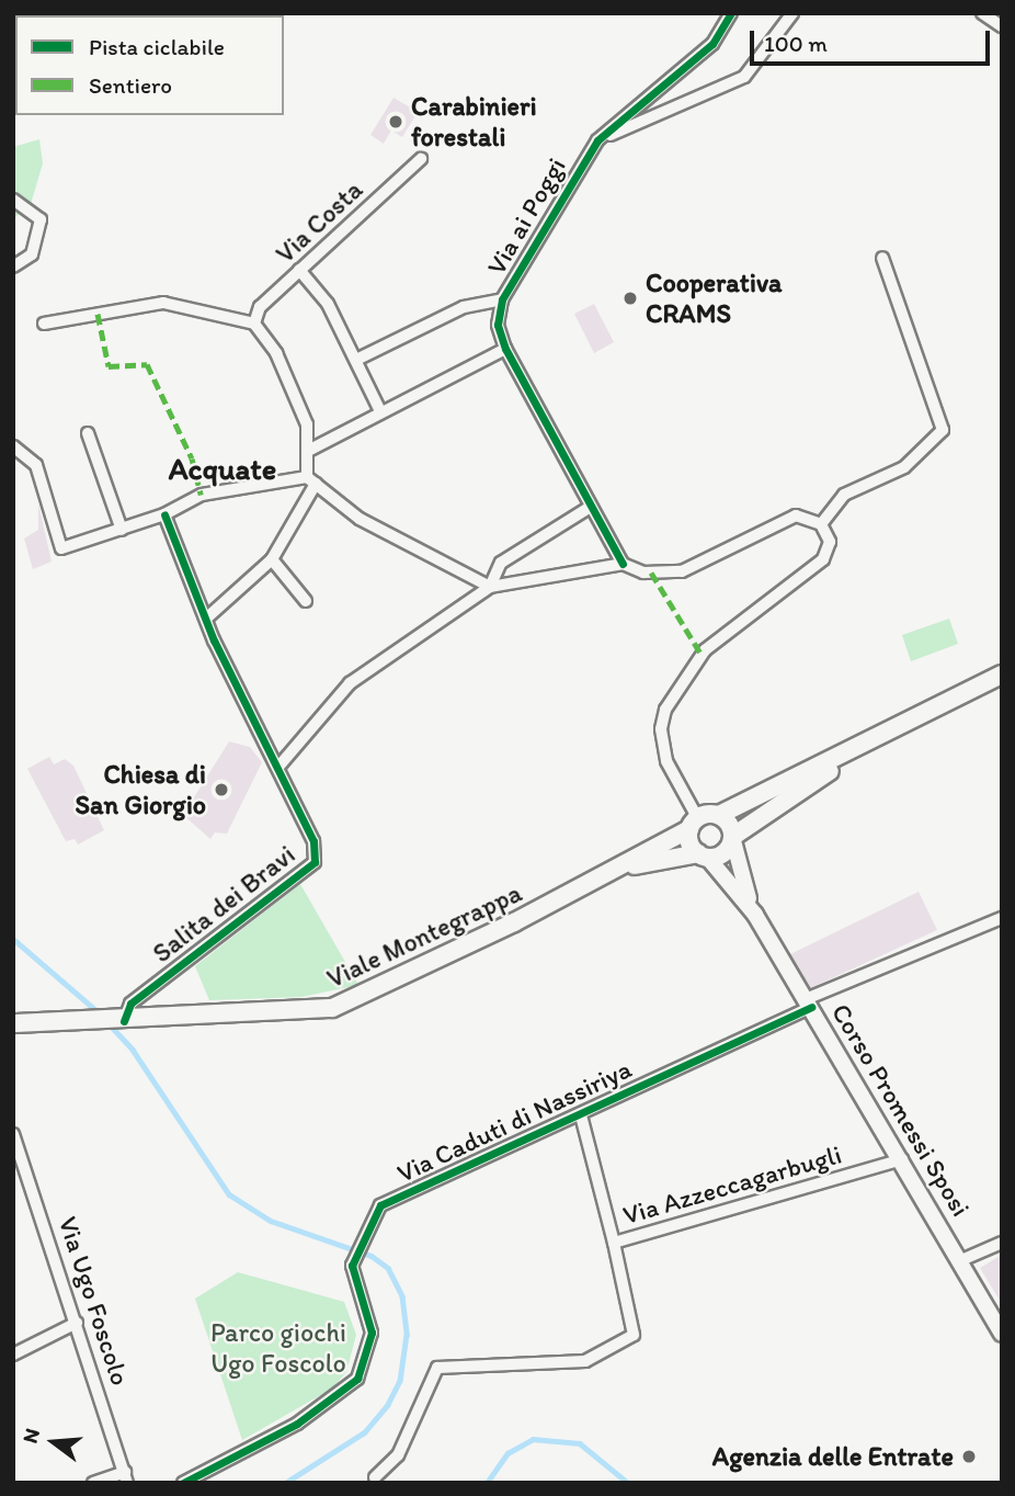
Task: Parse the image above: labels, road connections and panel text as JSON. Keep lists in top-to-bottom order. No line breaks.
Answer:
{"streets":{"main road":["Viale Montegrappa"],"street":["Via ai Poggi","Via Costa","Salita dei Bravi","Corso Promessi Sposi","Via Caduti di Nassiriya","Via Azzeccagarbugli","Via Ugo Foscolo"]},"crossings":[["Salita dei Bravi","Viale Montegrappa"],["Viale Montegrappa","Corso Promessi Sposi"],["Corso Promessi Sposi","Via Caduti di Nassiriya"],["Corso Promessi Sposi","Via Azzeccagarbugli"],["Via Caduti di Nassiriya","Via Azzeccagarbugli"]],"districts":["Acquate"],"parks":["Parco giochi Ugo Foscolo"],"places":["Carabinieri forestali","Cooperativa CRAMS","Chiesa di San Giorgio","Agenzia delle Entrate"],"legend":["Pista ciclabile","Sentiero"],"scale_bar":"100 m","north":"left"}
